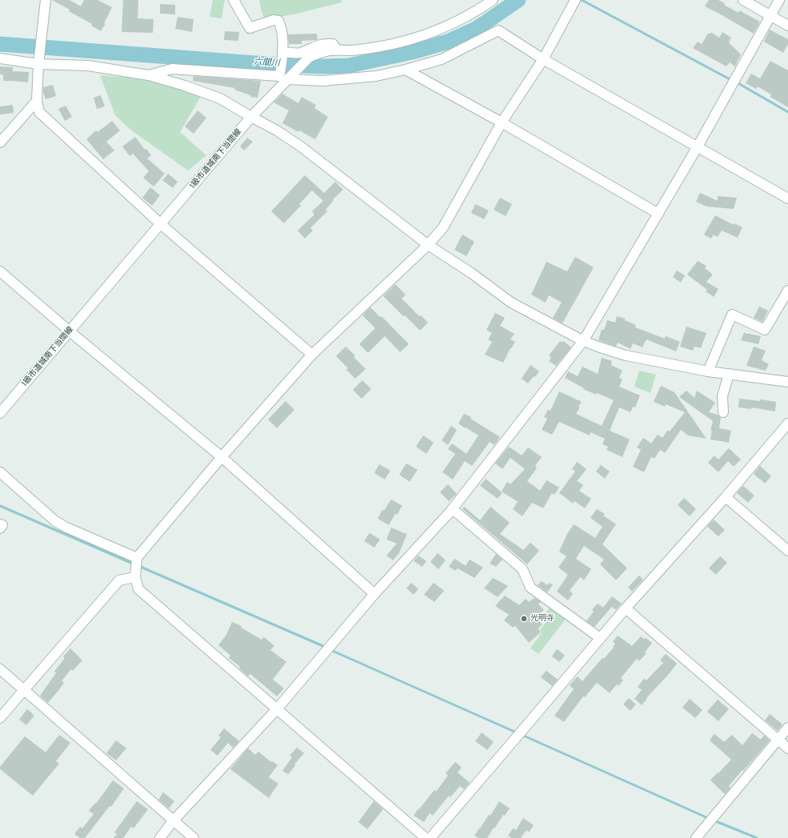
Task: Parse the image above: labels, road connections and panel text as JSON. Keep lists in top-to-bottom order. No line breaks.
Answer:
{"streets":{"street":["1級市道城南下当間線"]},"water":["六間川"],"places":["光明寺"]}
